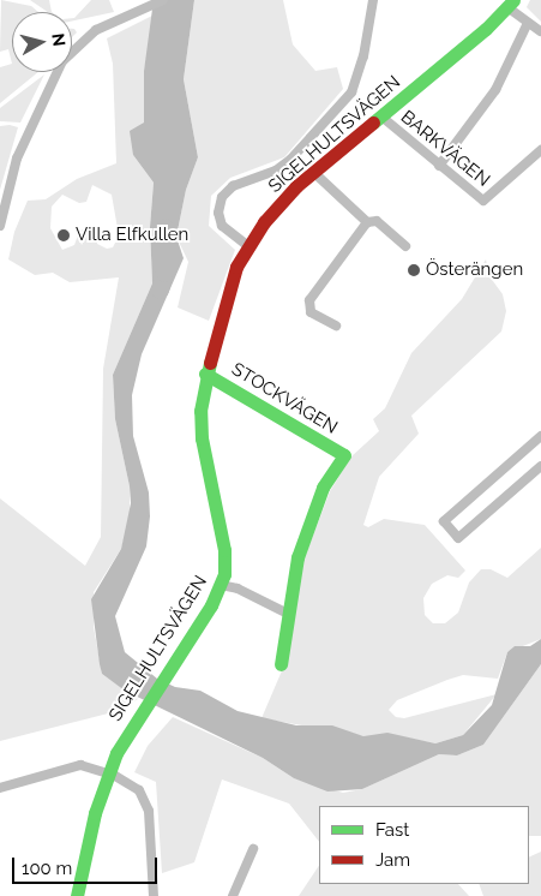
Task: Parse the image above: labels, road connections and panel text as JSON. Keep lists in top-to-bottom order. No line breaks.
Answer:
{"streets":{"street":["SIGELHULTSVÄGEN","BARKVÄGEN","STOCKVÄGEN"]},"crossings":[["SIGELHULTSVÄGEN","BARKVÄGEN"],["SIGELHULTSVÄGEN","STOCKVÄGEN"]],"places":["Villa Elfkullen","Österängen"],"legend":["Fast","Jam"],"scale_bar":"100 m","north":"right"}
